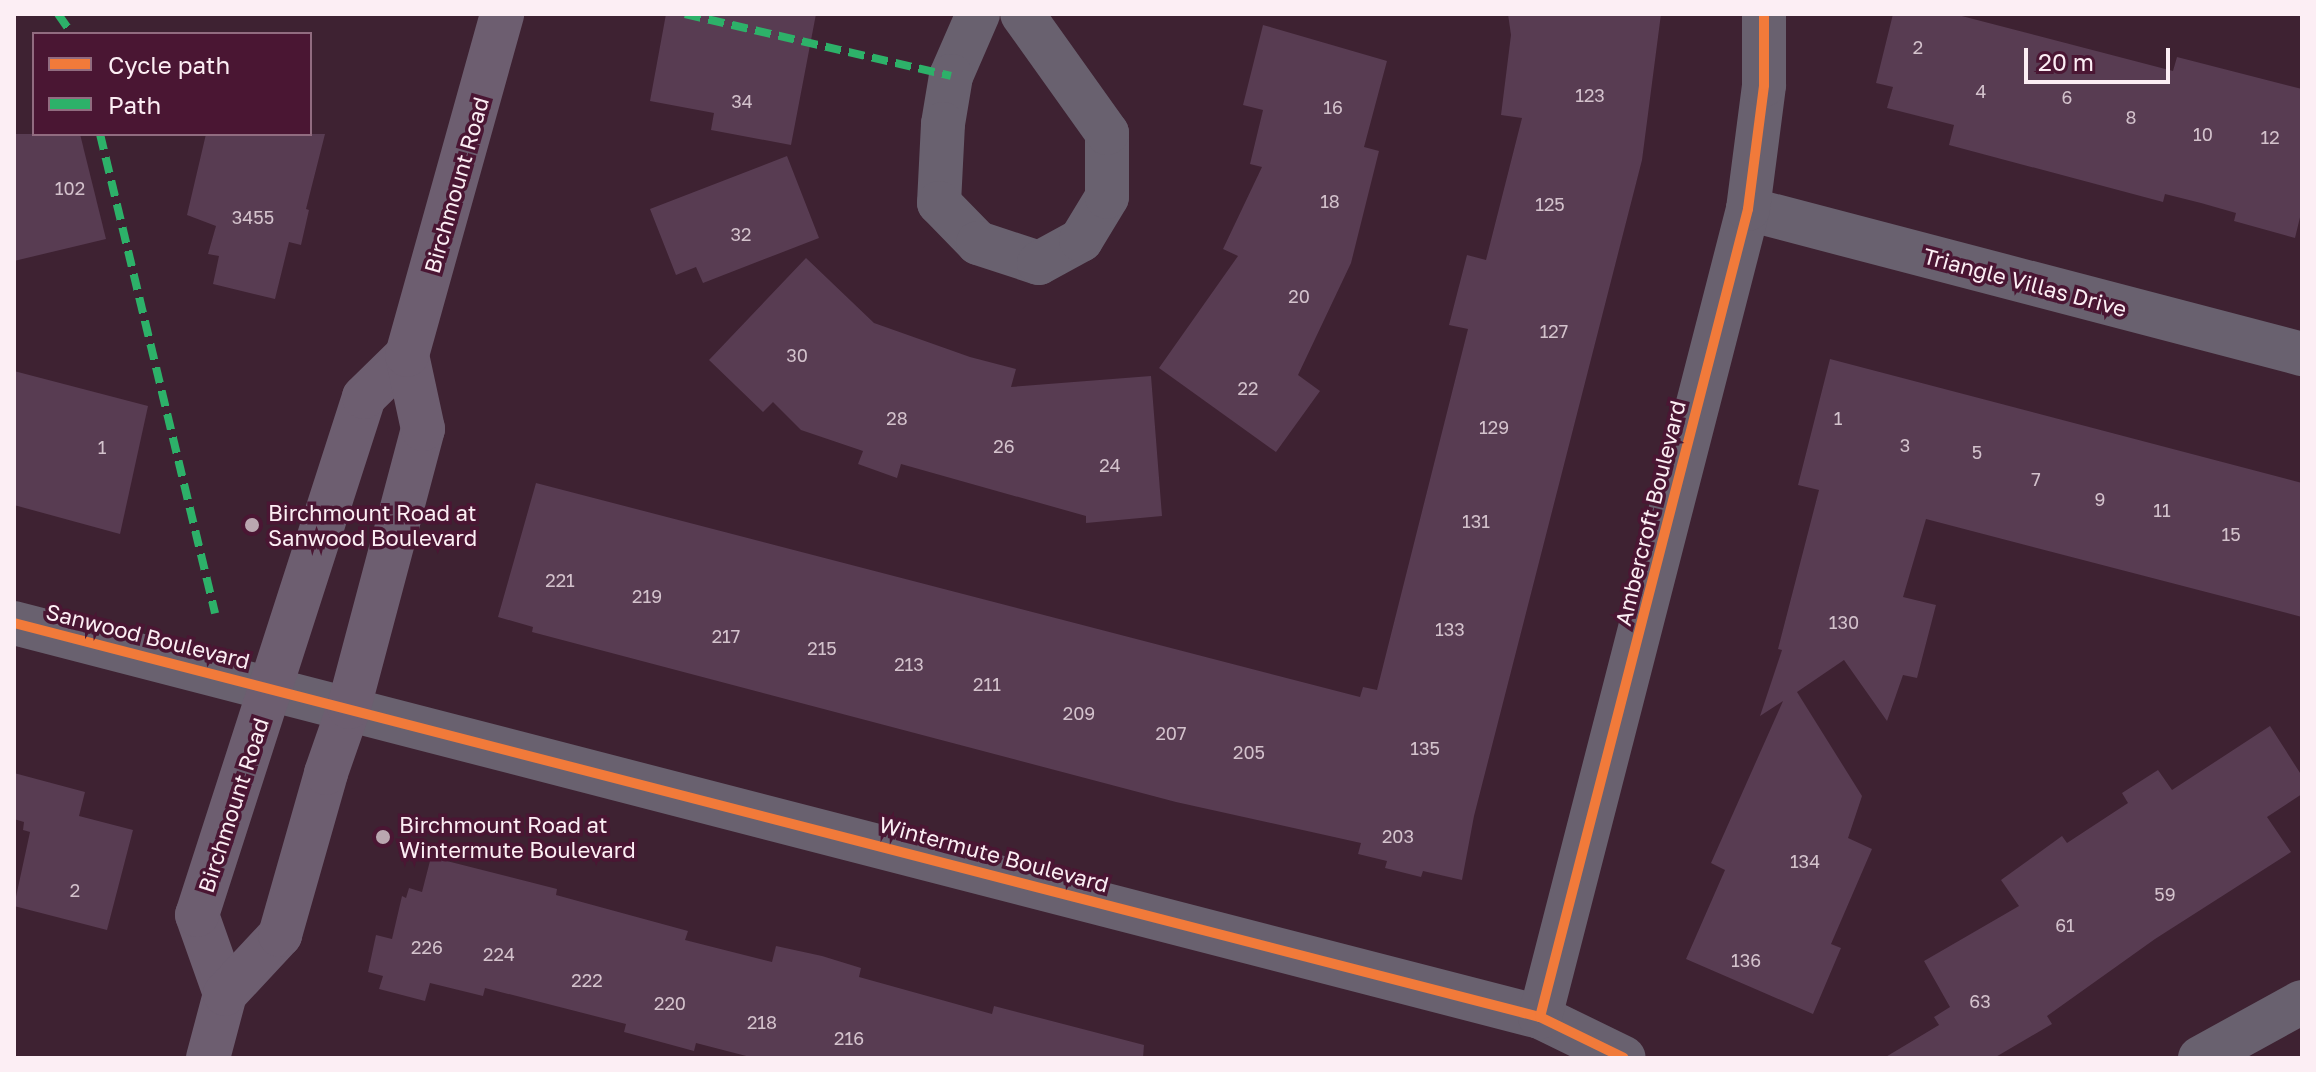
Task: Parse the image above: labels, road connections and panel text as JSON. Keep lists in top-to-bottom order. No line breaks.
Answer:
{"streets":{"main road":["Birchmount Road"],"street":["Triangle Villas Drive","Ambercroft Boulevard","Sanwood Boulevard","Wintermute Boulevard"]},"crossings":[["Birchmount Road","Sanwood Boulevard"],["Birchmount Road","Wintermute Boulevard"],["Triangle Villas Drive","Ambercroft Boulevard"],["Ambercroft Boulevard","Wintermute Boulevard"],["Sanwood Boulevard","Wintermute Boulevard"]],"places":["Birchmount Road at Sanwood Boulevard","Birchmount Road at Wintermute Boulevard"],"house_numbers":["2","4","123","6","34","16","8","10","12","102","18","125","3455","32","20","127","30","22","28","1","129","3","26","1","5","24","7","9","11","131","15","221","219","130","133","217","215","213","211","209","207","135","205","203","134","2","59","61","226","224","136","222","63","220","218","216"],"legend":["Cycle path","Path"],"scale_bar":"20 m"}
